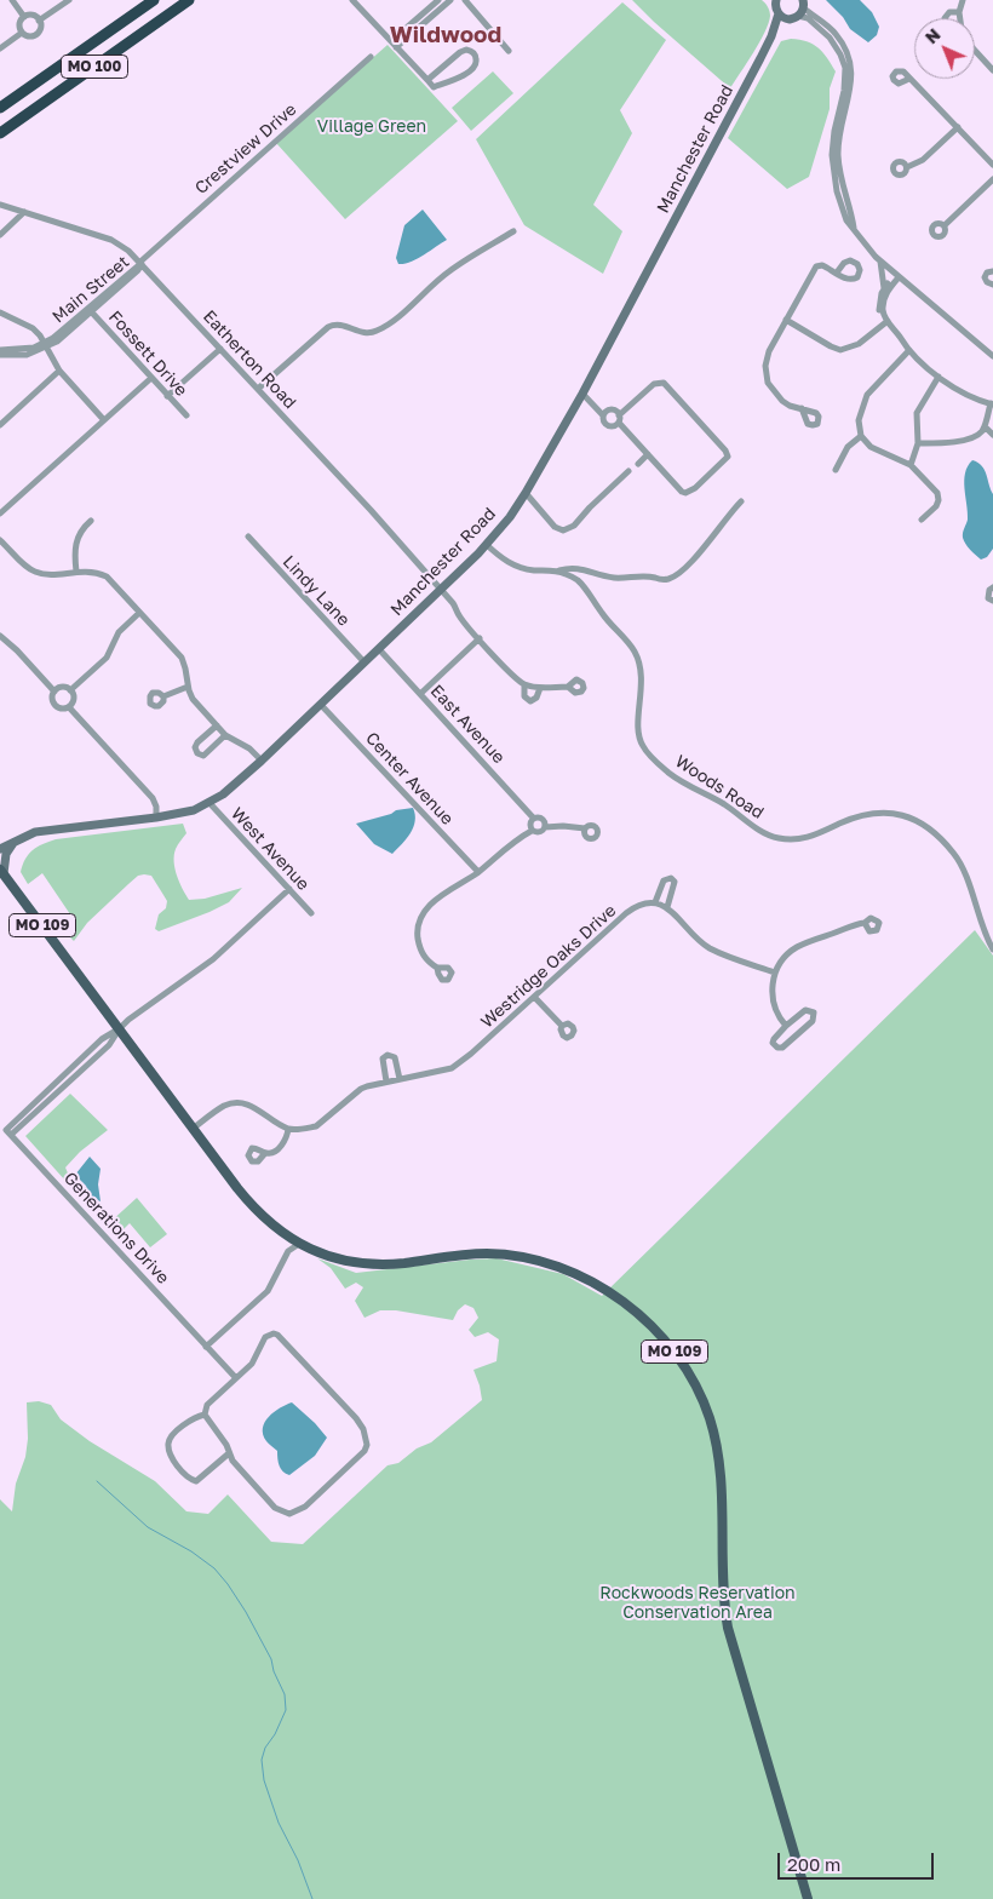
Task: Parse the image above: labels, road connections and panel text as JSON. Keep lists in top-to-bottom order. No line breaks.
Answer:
{"streets":{"highway":["MO 100"],"main road":["MO 109"],"street":["Crestview Drive","Manchester Road","Main Street","Fossett Drive","Eatherton Road","Lindy Lane","East Avenue","Center Avenue","Woods Road","West Avenue","Westridge Oaks Drive","Generations Drive"]},"crossings":[["Crestview Drive","Main Street"],["Crestview Drive","Eatherton Road"],["Manchester Road","Eatherton Road"],["Manchester Road","Lindy Lane"],["Manchester Road","East Avenue"],["Manchester Road","Center Avenue"],["Manchester Road","Woods Road"],["Manchester Road","West Avenue"],["Main Street","Fossett Drive"],["Main Street","Eatherton Road"],["MO 109","Generations Drive"]],"districts":["Wildwood"],"parks":["Village Green","Rockwoods Reservation Conservation Area"],"scale_bar":"200 m","north":"top left"}
